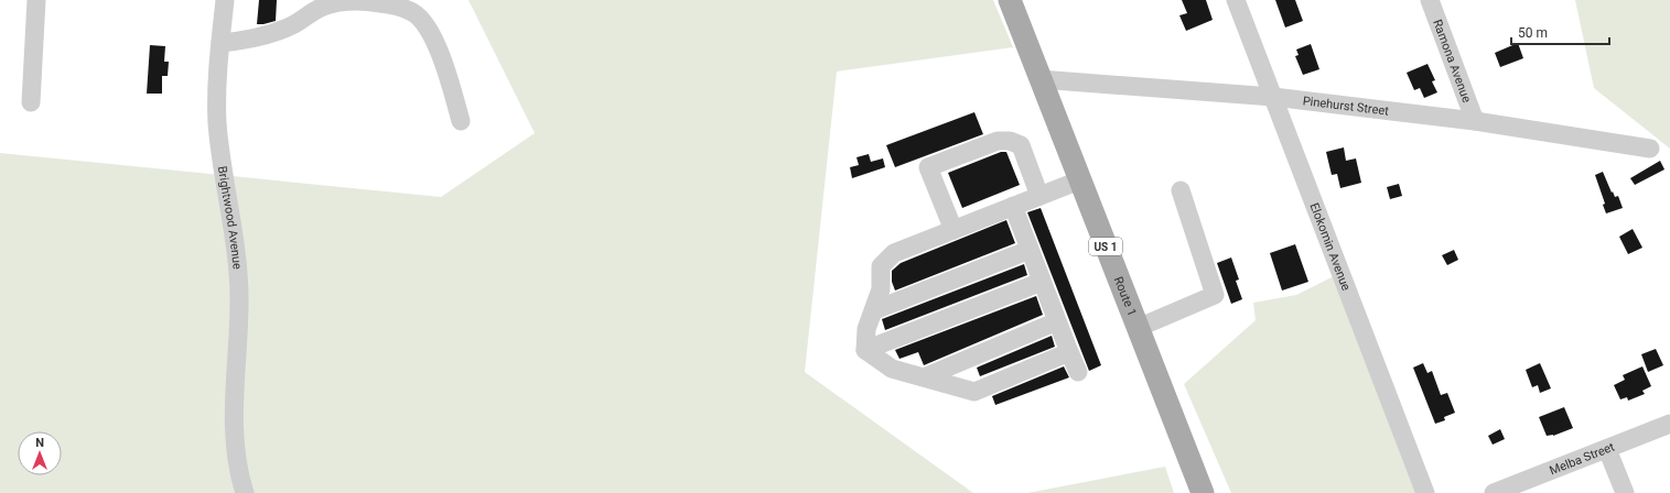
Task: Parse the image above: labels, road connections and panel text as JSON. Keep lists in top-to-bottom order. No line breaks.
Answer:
{"streets":{"main road":["US 1","Route 1"],"street":["Ramona Avenue","Pinehurst Street","Brightwood Avenue","Elokomin Avenue","Melba Street"]},"crossings":[["Ramona Avenue","Pinehurst Street"],["Pinehurst Street","Elokomin Avenue"],["Pinehurst Street","Route 1"]],"scale_bar":"50 m","north":"top"}
